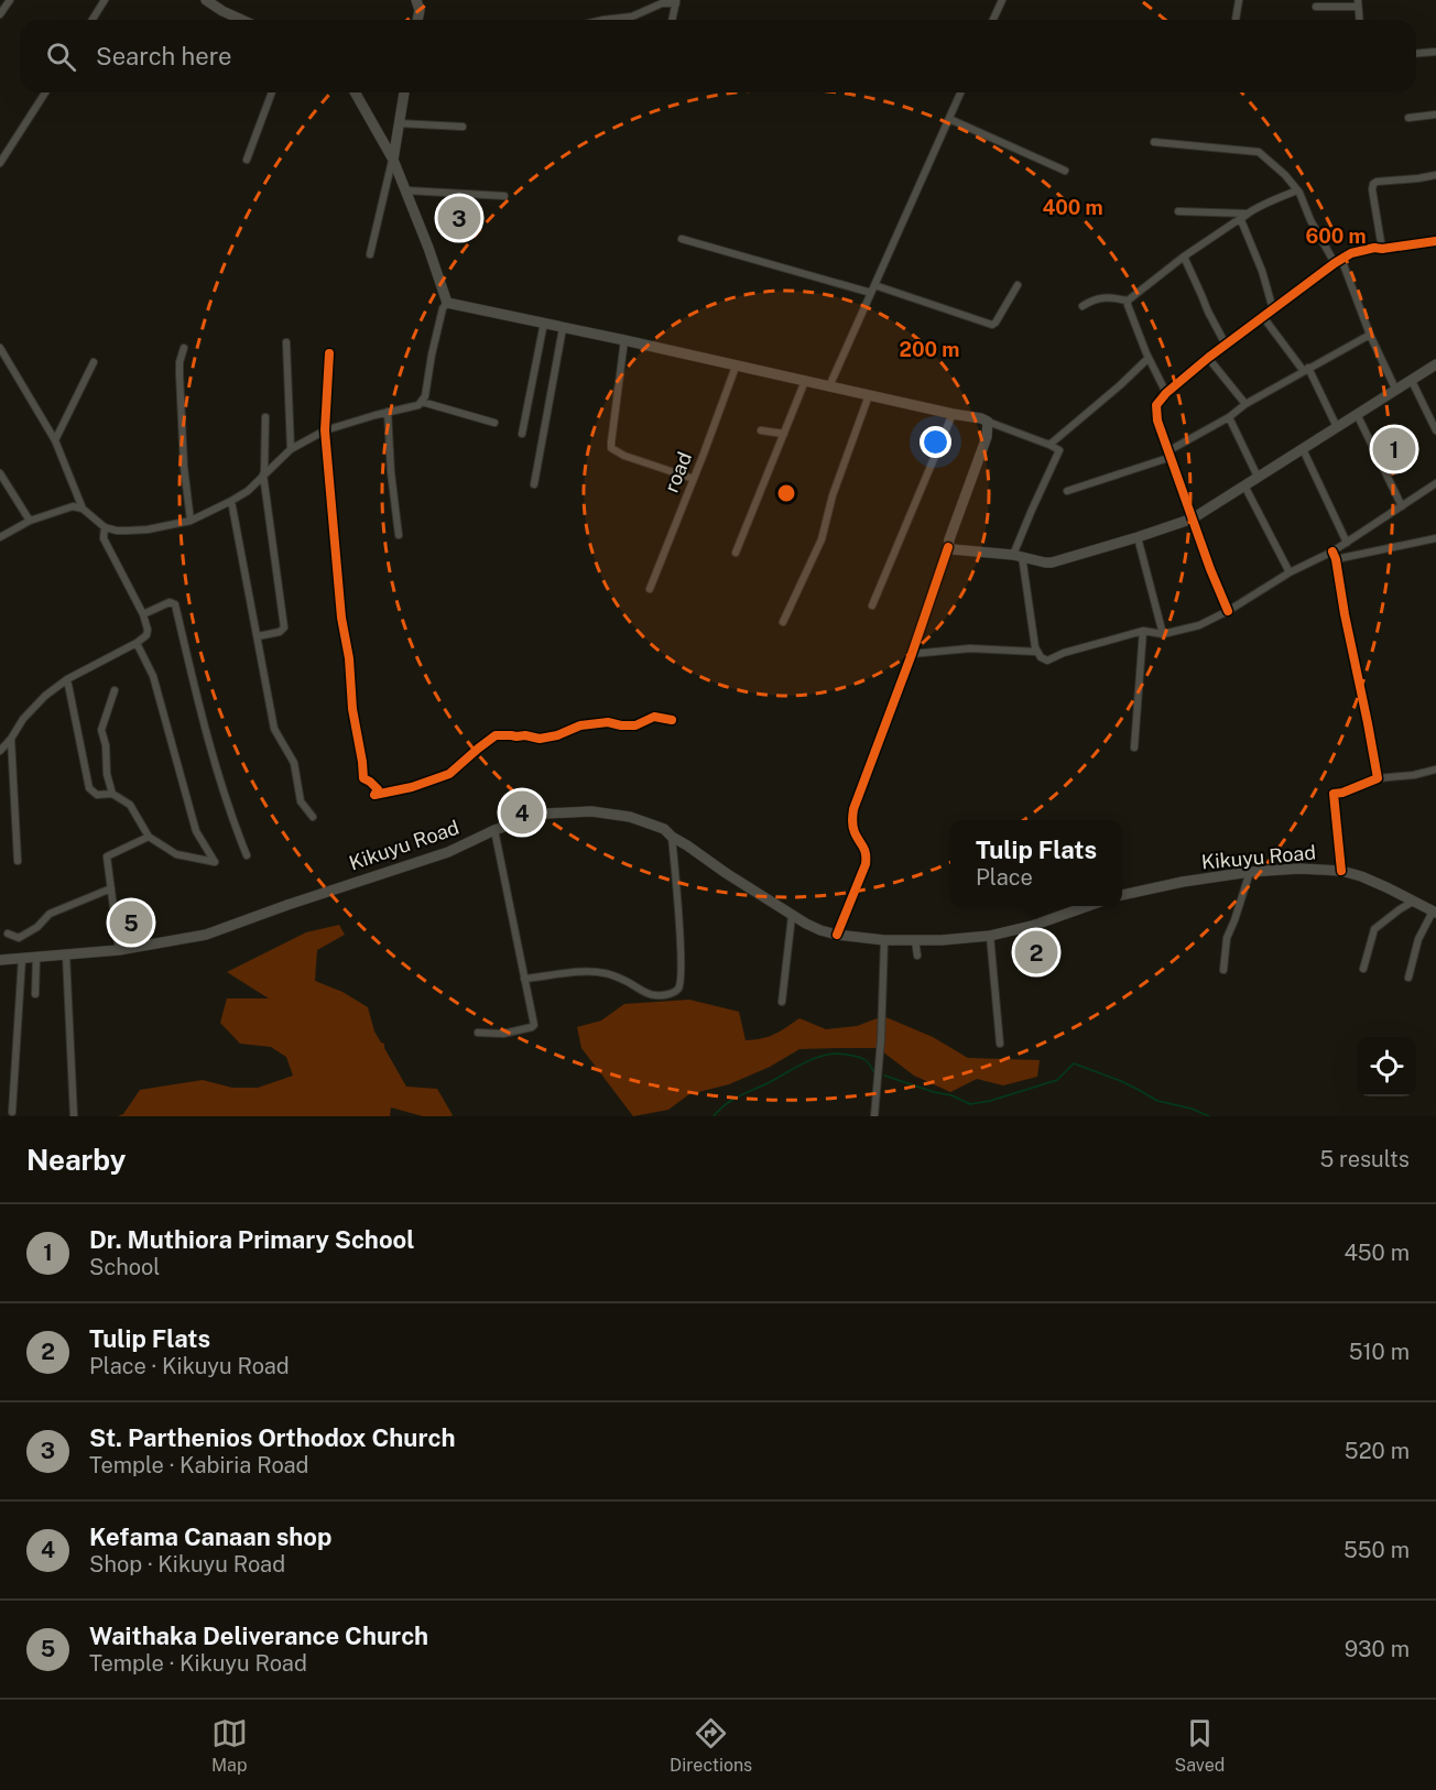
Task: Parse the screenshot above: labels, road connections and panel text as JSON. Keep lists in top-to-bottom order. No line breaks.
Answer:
{"streets":{"main road":["Kikuyu Road"],"street":["road"]},"page":{"search":"Search here","pins":["3","1","4","5","2"],"popup":["Tulip Flats","Place"],"heading":["Nearby","5 results"],"list":[{"mark":"1","name":"Dr. Muthiora Primary School","note":"School","value":"450 m"},{"mark":"2","name":"Tulip Flats","note":"Place · Kikuyu Road","value":"510 m"},{"mark":"3","name":"St. Parthenios Orthodox Church","note":"Temple · Kabiria Road","value":"520 m"},{"mark":"4","name":"Kefama Canaan shop","note":"Shop · Kikuyu Road","value":"550 m"},{"mark":"5","name":"Waithaka Deliverance Church","note":"Temple · Kikuyu Road","value":"930 m"}],"nav":["Map","Directions","Saved"]},"rings":["400 m","600 m","200 m"]}
